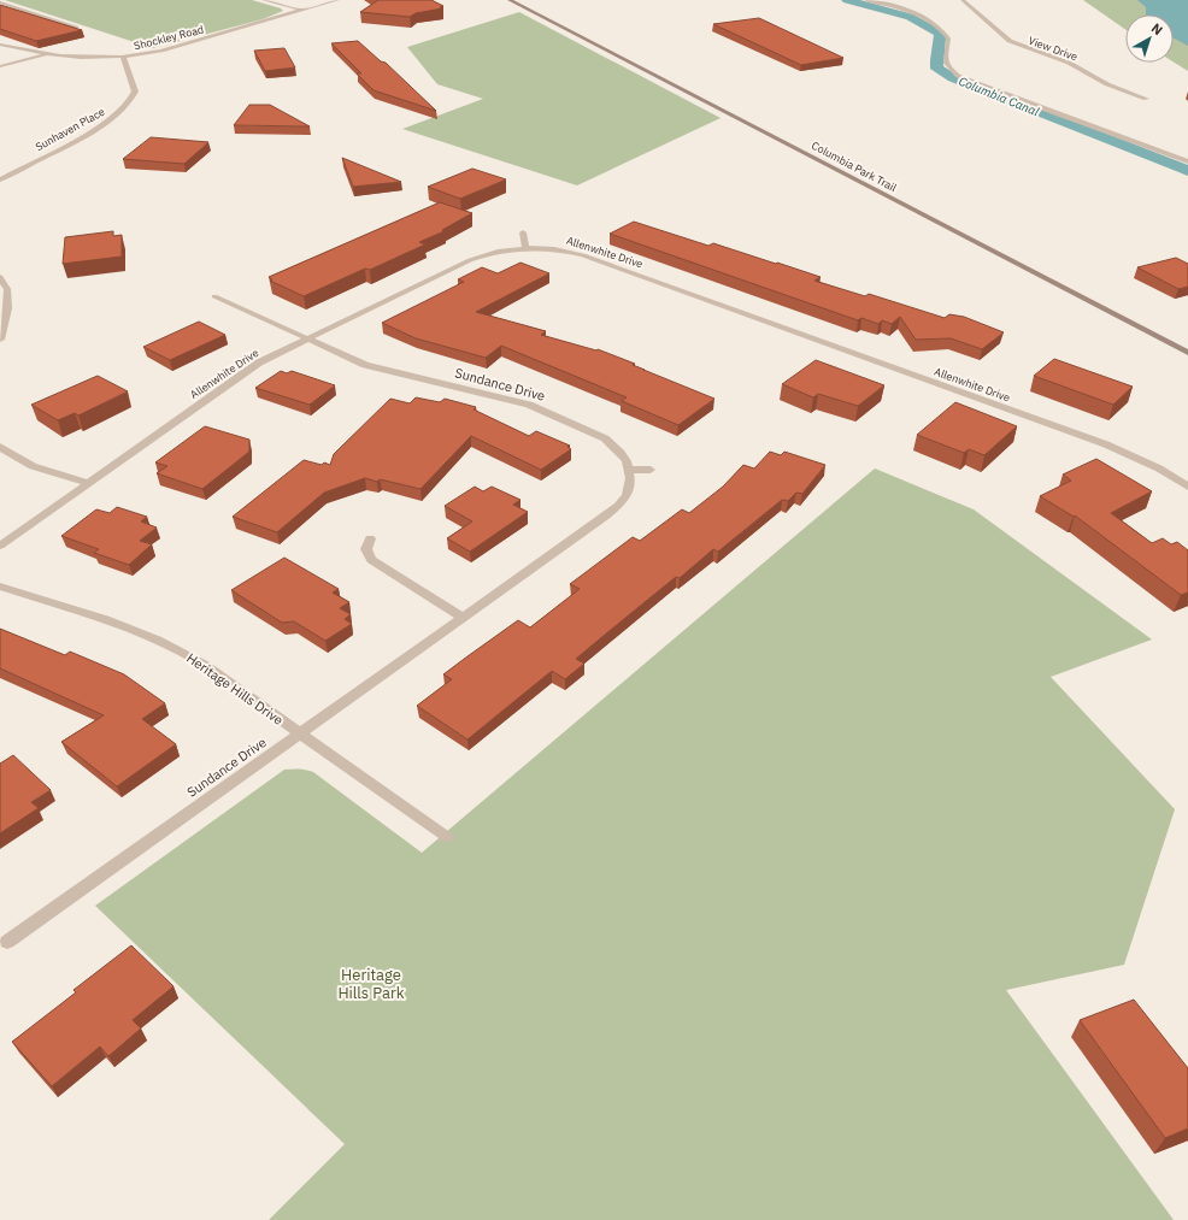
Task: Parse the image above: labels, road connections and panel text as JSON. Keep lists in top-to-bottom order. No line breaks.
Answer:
{"streets":{"main road":["Columbia Park Trail"],"street":["Shockley Road","View Drive","Sunhaven Place","Allenwhite Drive","Sundance Drive","Heritage Hills Drive"]},"crossings":[["Shockley Road","Sunhaven Place"],["Allenwhite Drive","Sundance Drive"],["Sundance Drive","Heritage Hills Drive"]],"water":["Columbia Canal"],"parks":["Heritage Hills Park"],"north":"top right"}
